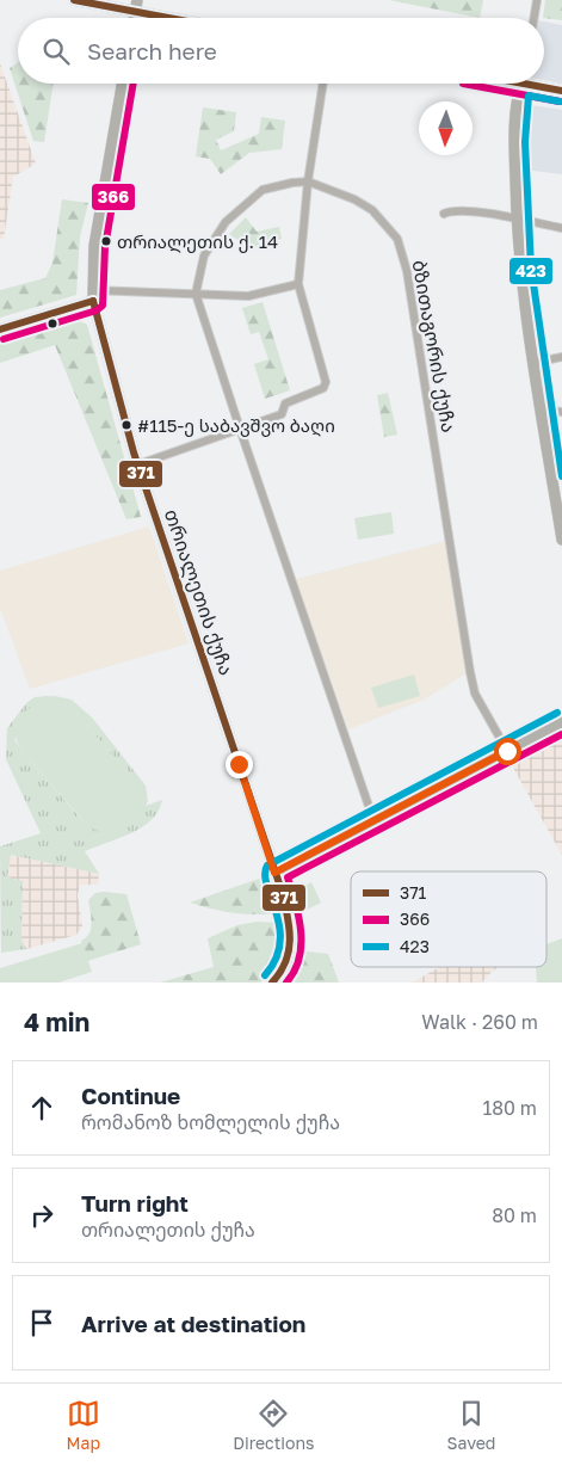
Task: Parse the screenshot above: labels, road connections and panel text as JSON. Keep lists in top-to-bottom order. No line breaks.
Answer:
{"streets":{"street":["ბზითაგორის ქუჩა","თრიალეთის ქუჩა"]},"places":["თრიალეთის ქ. 14","#115-ე საბავშვო ბაღი"],"lines":["transit line 371","transit line 366","transit line 423"],"legend":["371","366","423"],"north":"bottom","page":{"search":"Search here","heading":["4 min","Walk · 260 m"],"list":[["Continue","რომანოზ ხომლელის ქუჩა","180 m"],["Turn right","თრიალეთის ქუჩა","80 m"],"Arrive at destination"],"nav":["Map","Directions","Saved"]}}
